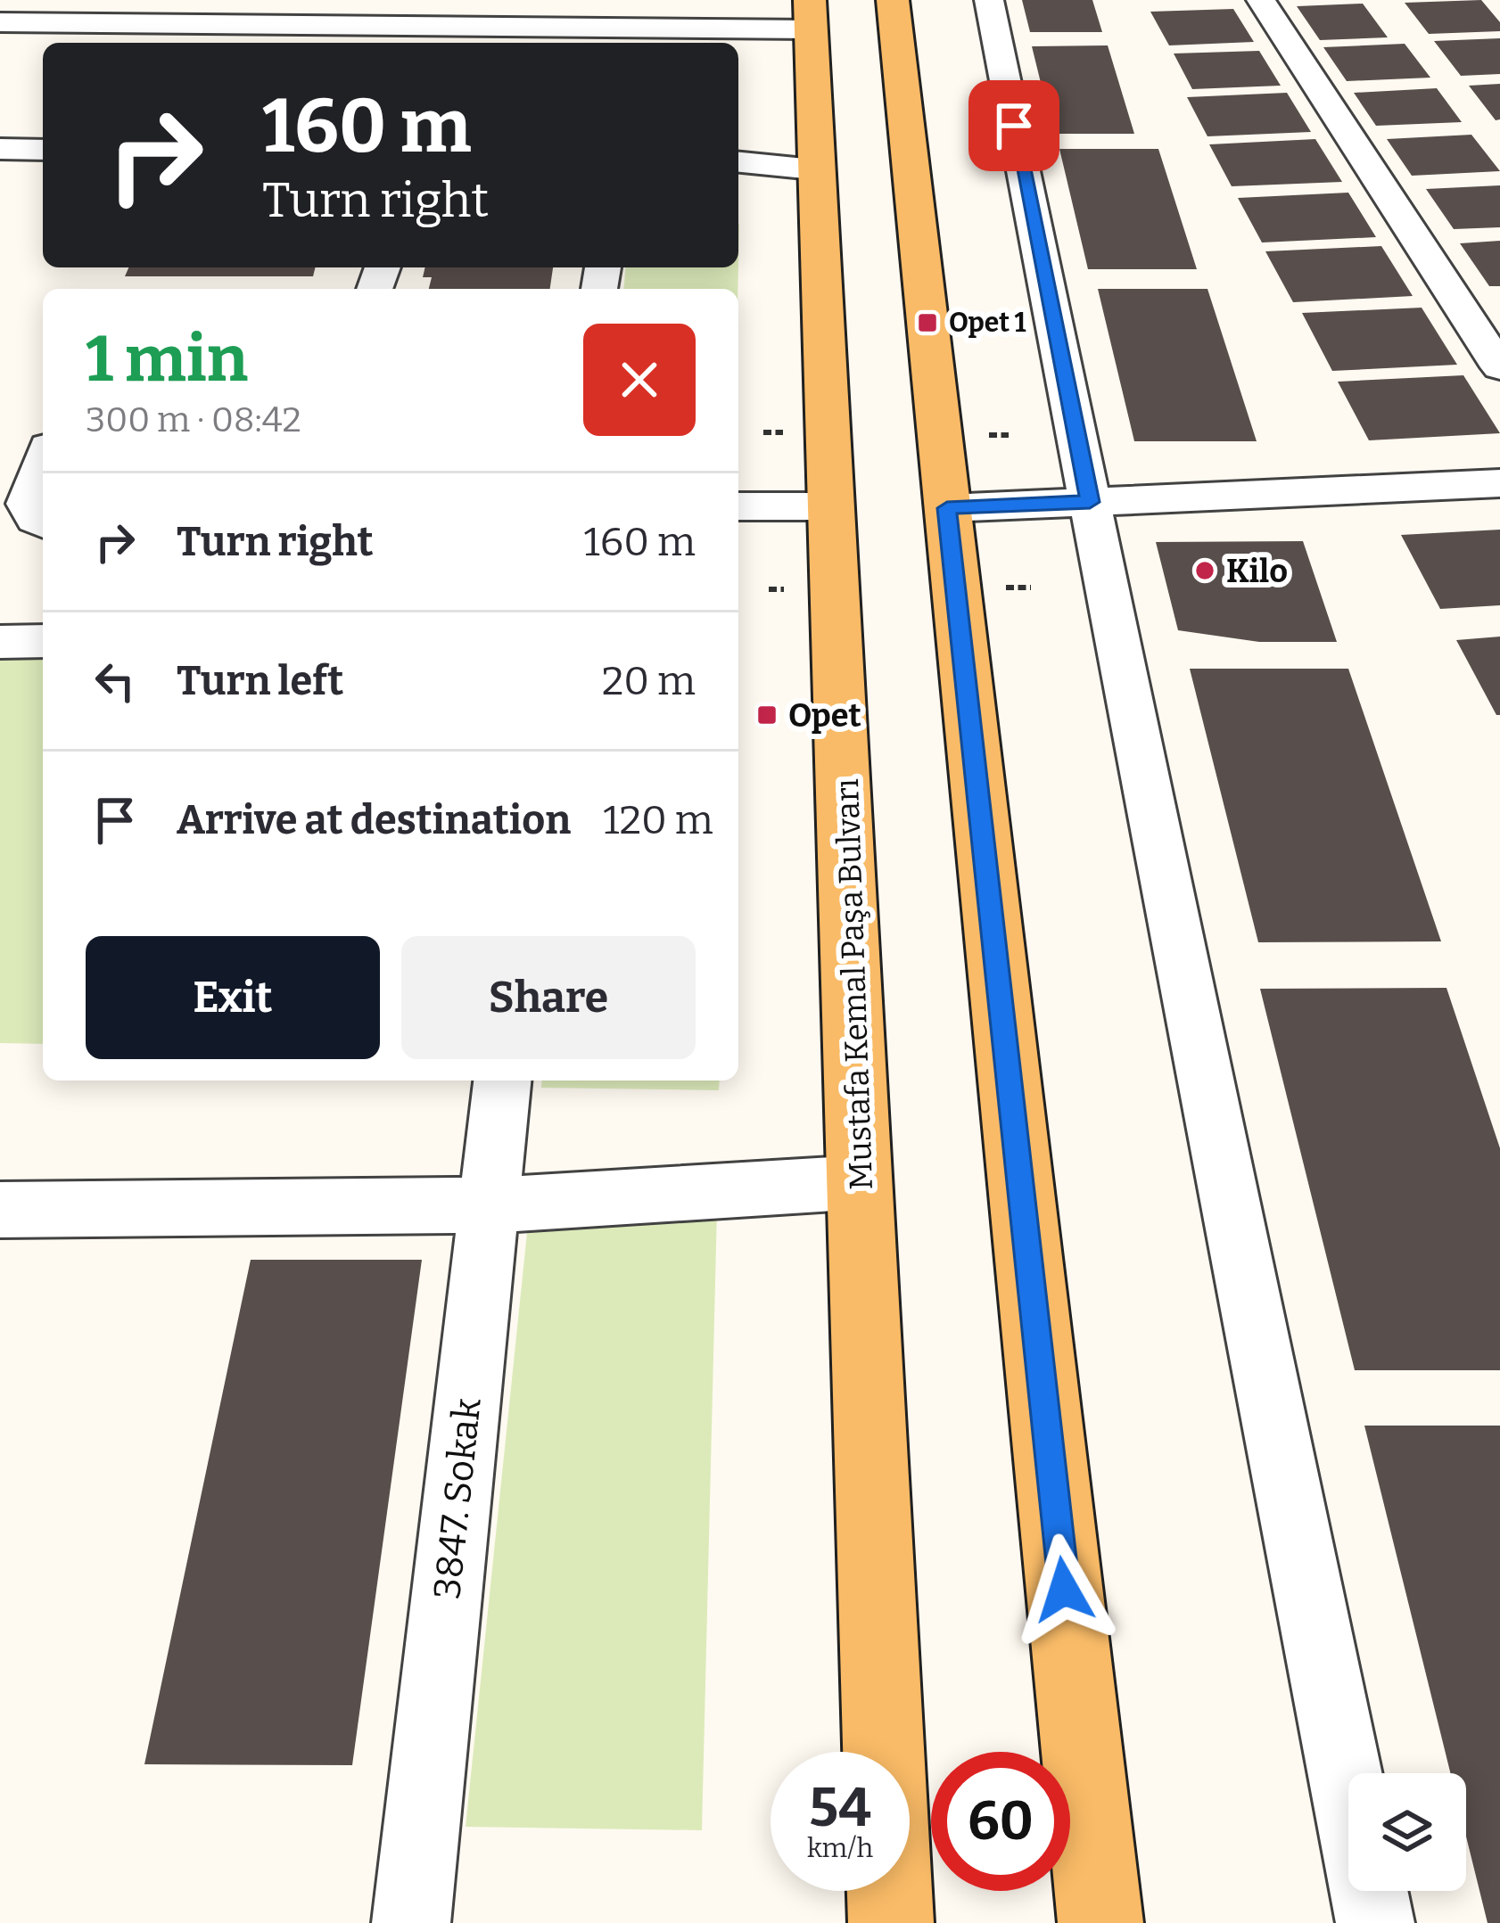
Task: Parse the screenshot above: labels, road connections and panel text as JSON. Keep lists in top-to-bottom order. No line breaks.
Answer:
{"streets":{"main road":["Mustafa Kemal Paşa Bulvarı"],"street":["3847. Sokak"]},"places":{"transit":["Opet 1","Opet"],"other":["Kilo"]},"page":{"turn":["160 m","Turn right"],"heading":["1 min","300 m · 08:42"],"list":[{"name":"Turn right","value":"160 m"},{"name":"Turn left","value":"20 m"},{"name":"Arrive at destination","value":"120 m"}],"buttons":["Exit","Share"],"speed":"54 km/h","limit":"60"}}
